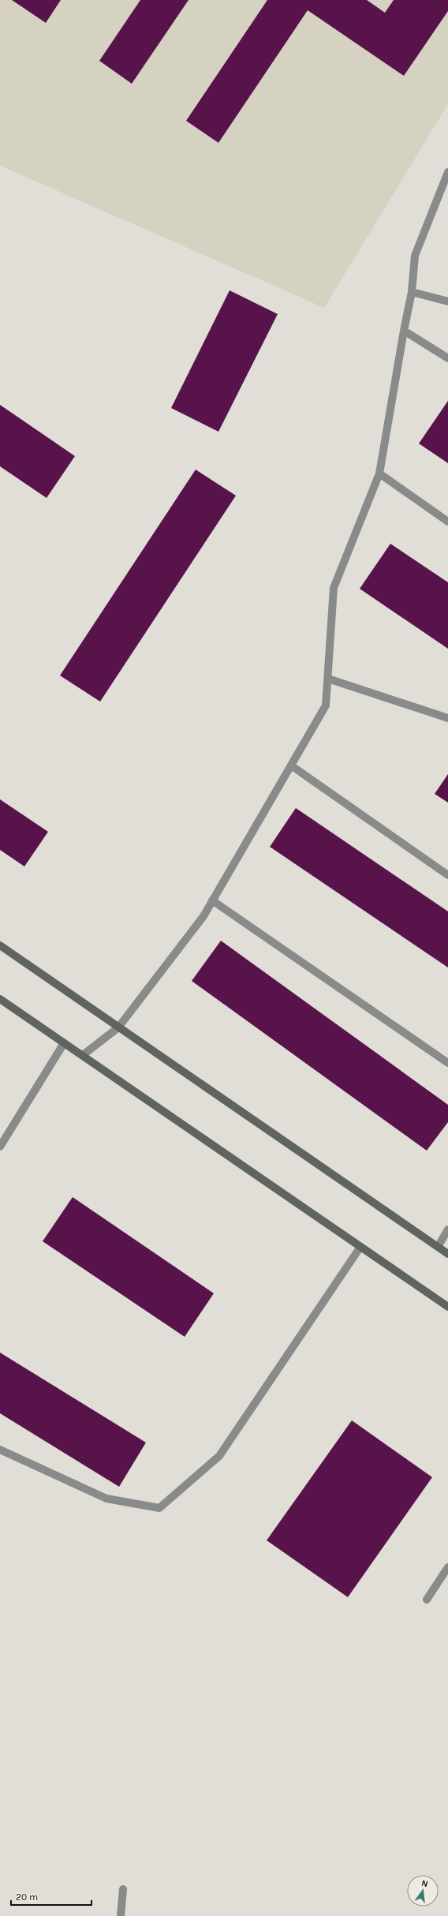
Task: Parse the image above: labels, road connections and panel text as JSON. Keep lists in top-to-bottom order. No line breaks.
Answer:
{"scale_bar":"20 m","north":"top"}
